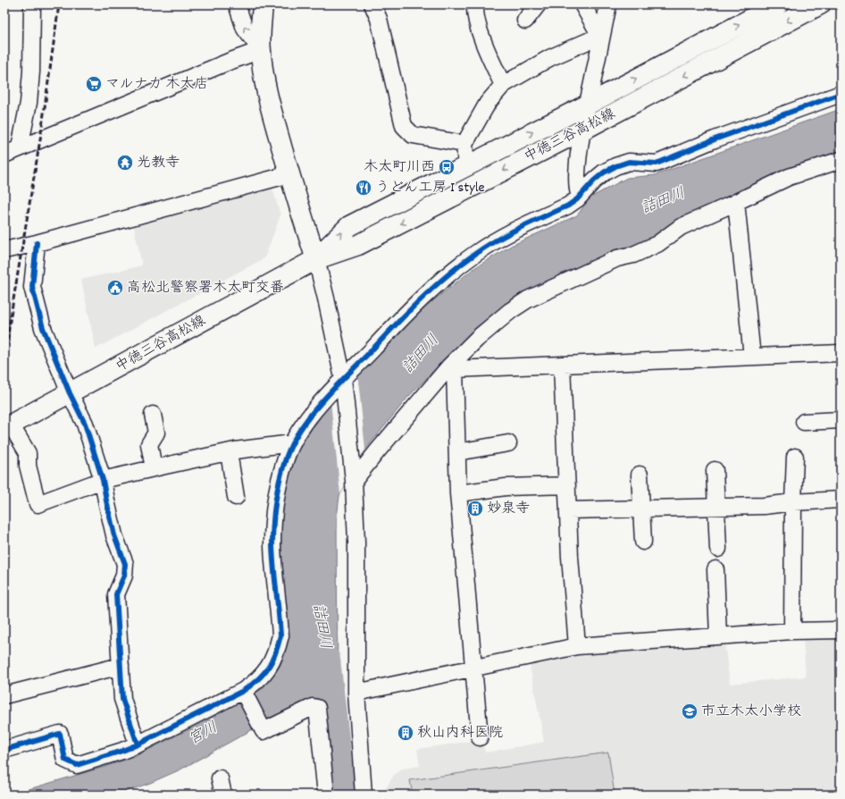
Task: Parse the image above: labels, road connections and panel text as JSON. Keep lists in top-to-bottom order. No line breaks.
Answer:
{"streets":{"main road":["中徳三谷高松線"]},"water":["詰田川","宮川"],"places":{"supermarket":["マルナカ 木太店"],"temple":["光教寺"],"bus stop":["木太町川西"],"restaurant":["うどん工房 I style"],"public building":["高松北警察署木太町交番"],"building":["妙泉寺","秋山内科医院"],"school or university":["市立木太小学校"]}}
